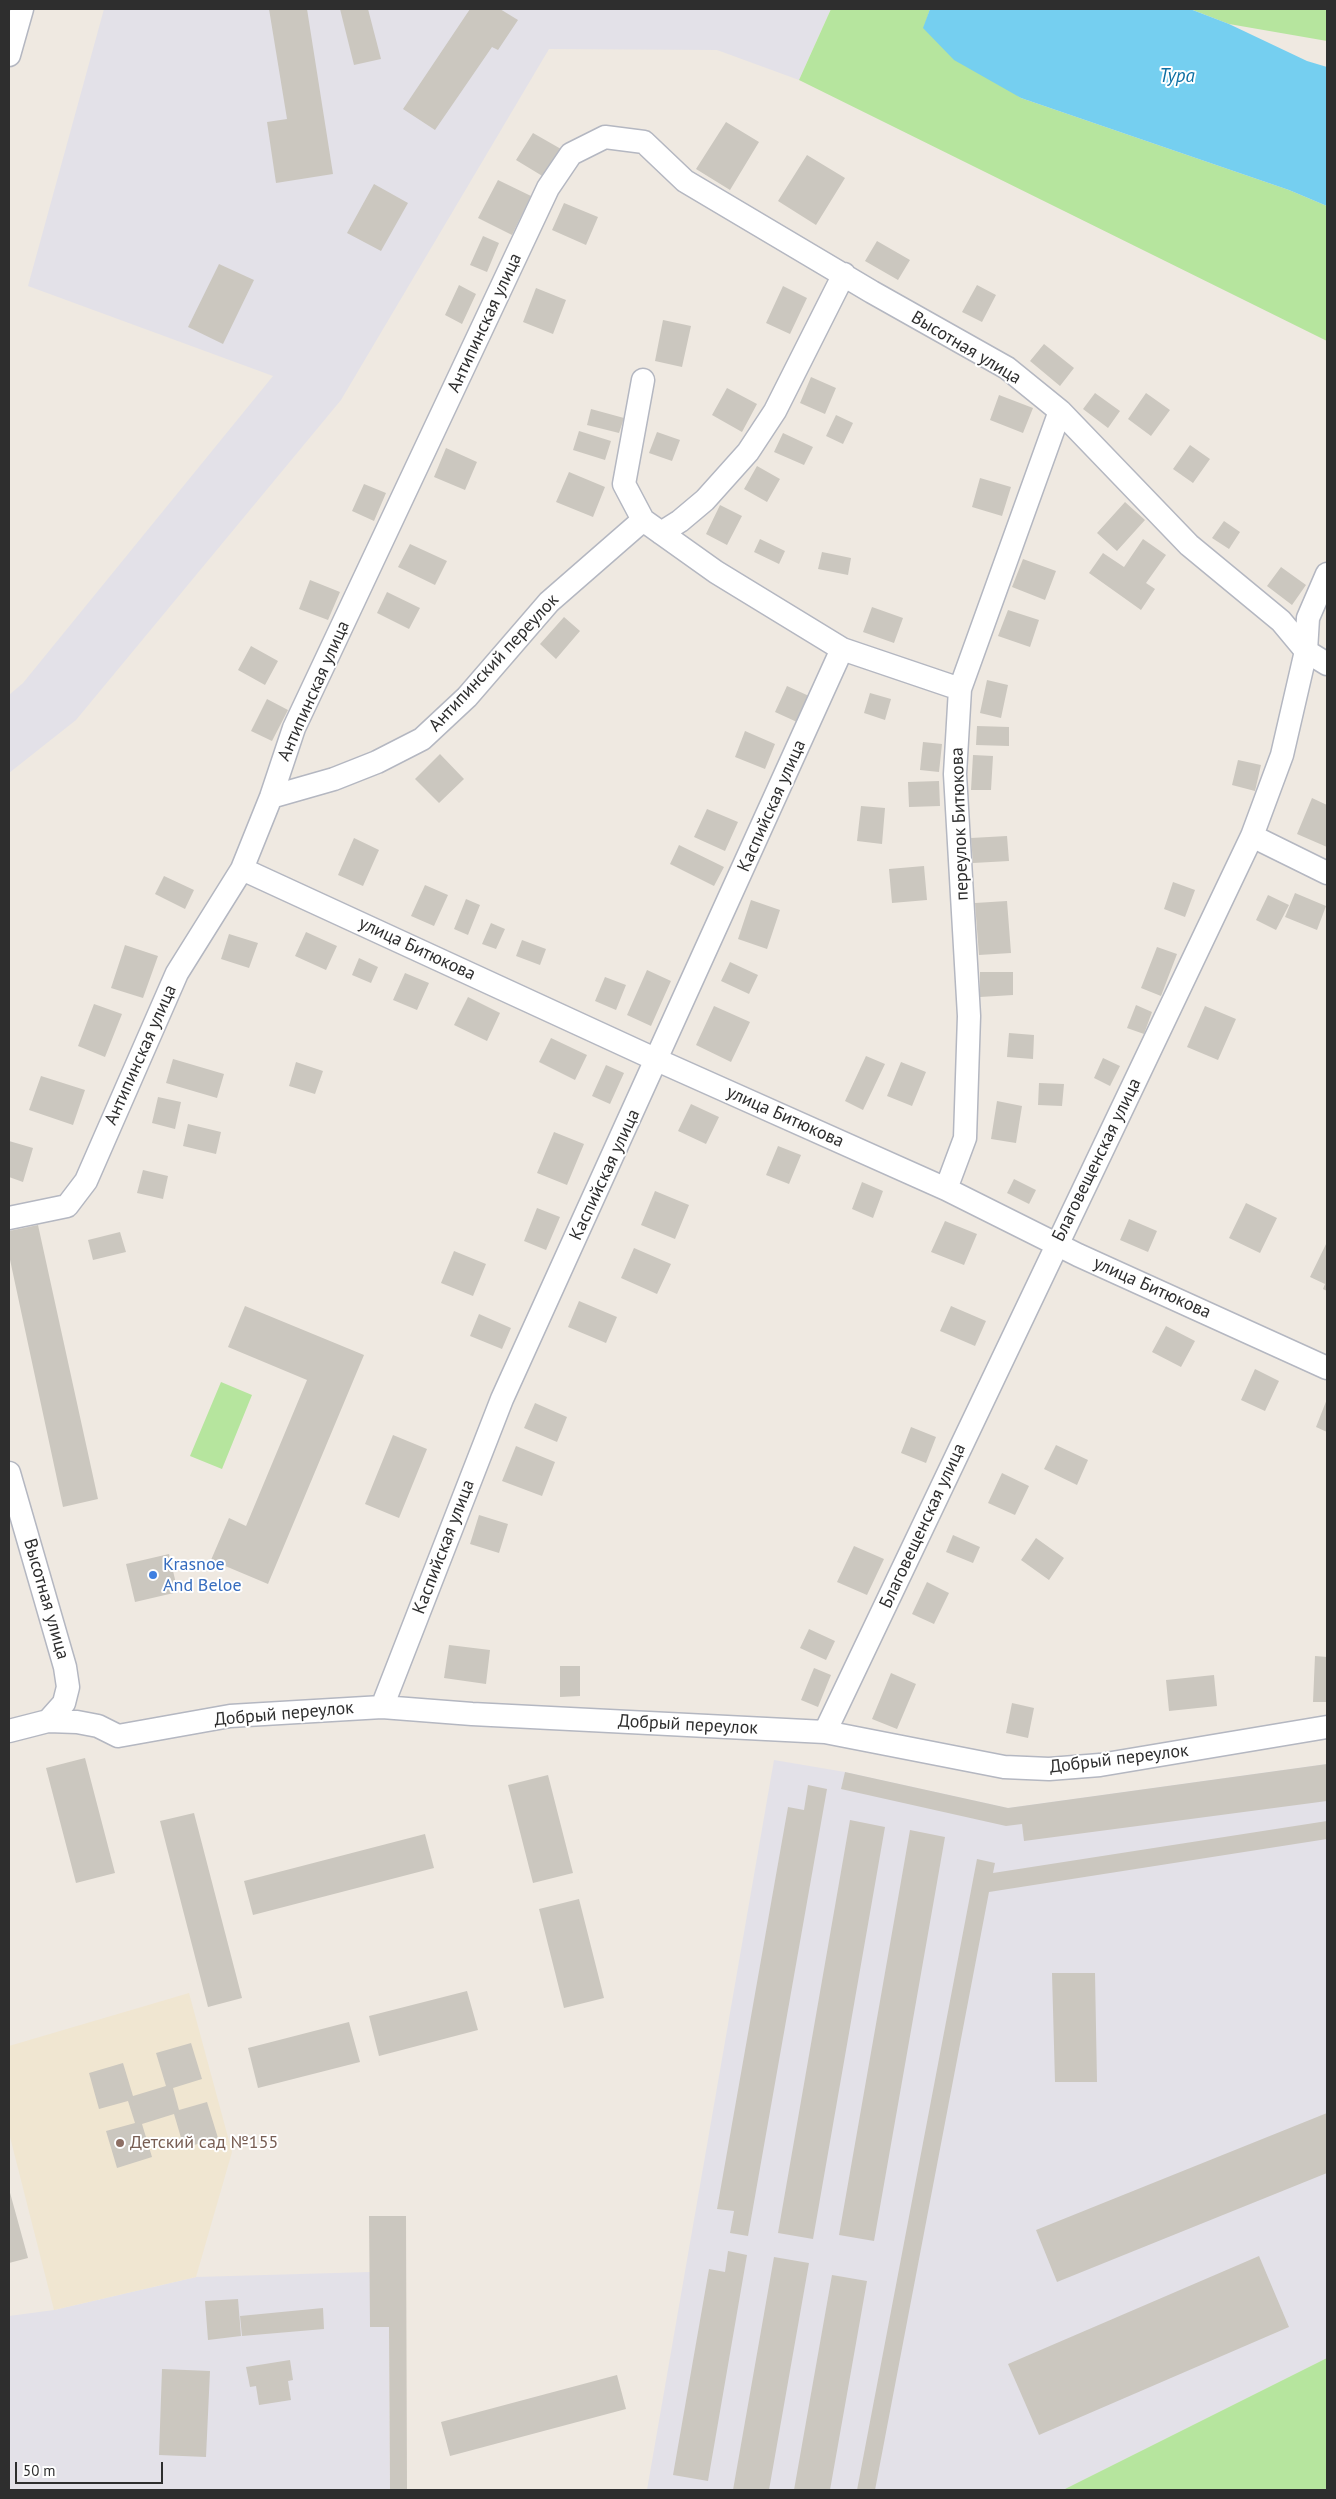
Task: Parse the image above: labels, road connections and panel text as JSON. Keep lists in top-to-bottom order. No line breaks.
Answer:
{"streets":{"street":["Антипинская улица","Высотная улица","Антипинский переулок","Каспийская улица","переулок Битюкова","улица Битюкова","Благовещенская улица","Добрый переулок"]},"crossings":[["Антипинская улица","Высотная улица"],["Антипинская улица","Антипинский переулок"],["Антипинская улица","улица Битюкова"],["Высотная улица","переулок Битюкова"],["Высотная улица","Благовещенская улица"],["Высотная улица","Добрый переулок"],["Каспийская улица","улица Битюкова"],["Каспийская улица","Добрый переулок"],["переулок Битюкова","улица Битюкова"],["улица Битюкова","Благовещенская улица"],["Благовещенская улица","Добрый переулок"]],"water":["Тура"],"places":["Krasnoe And Beloe","Детский сад №155"],"scale_bar":"50 m"}
